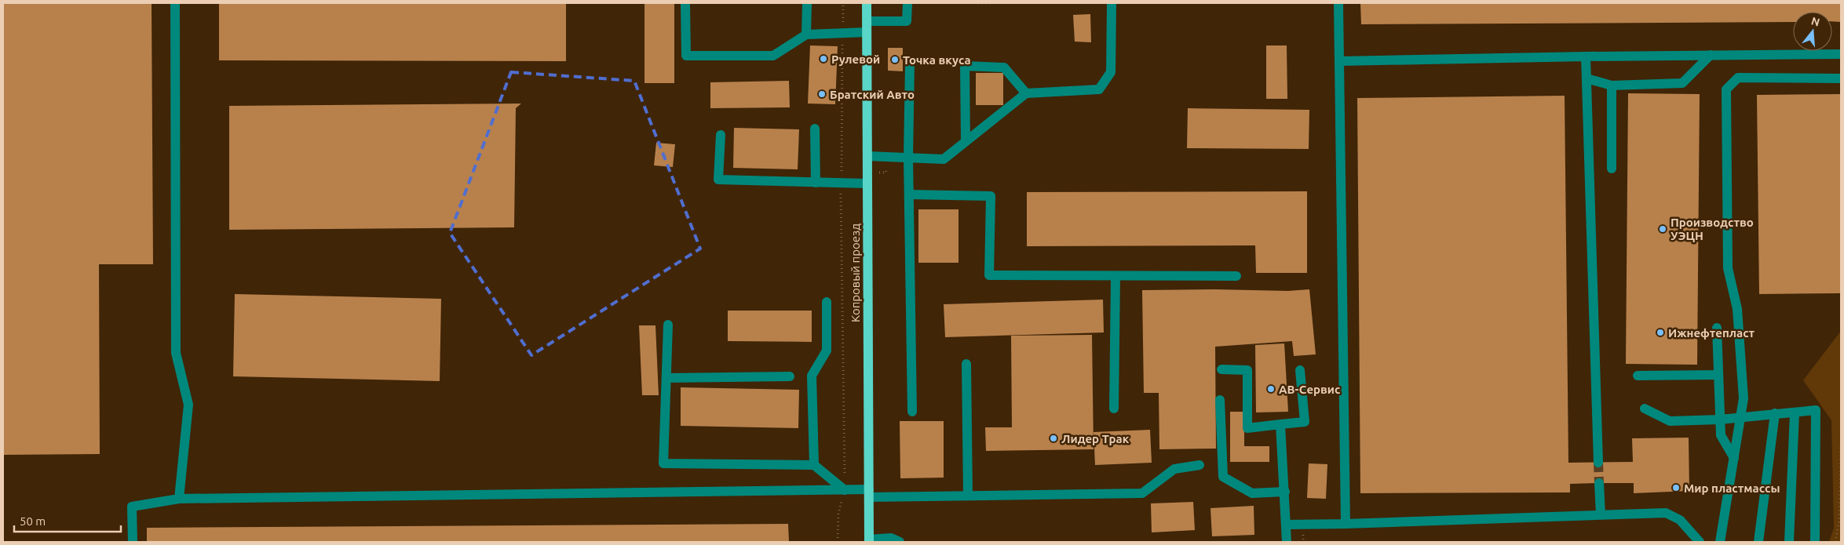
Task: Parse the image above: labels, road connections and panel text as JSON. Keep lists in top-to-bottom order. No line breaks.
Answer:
{"streets":{"main road":["Копровый проезд"]},"places":["Рулевой","Точка вкуса","Братский Авто","Производство УЭЦН","Ижнефтепласт","АВ-Сервис","Лидер Трак","Мир пластмассы"],"scale_bar":"50 m","north":"top"}
